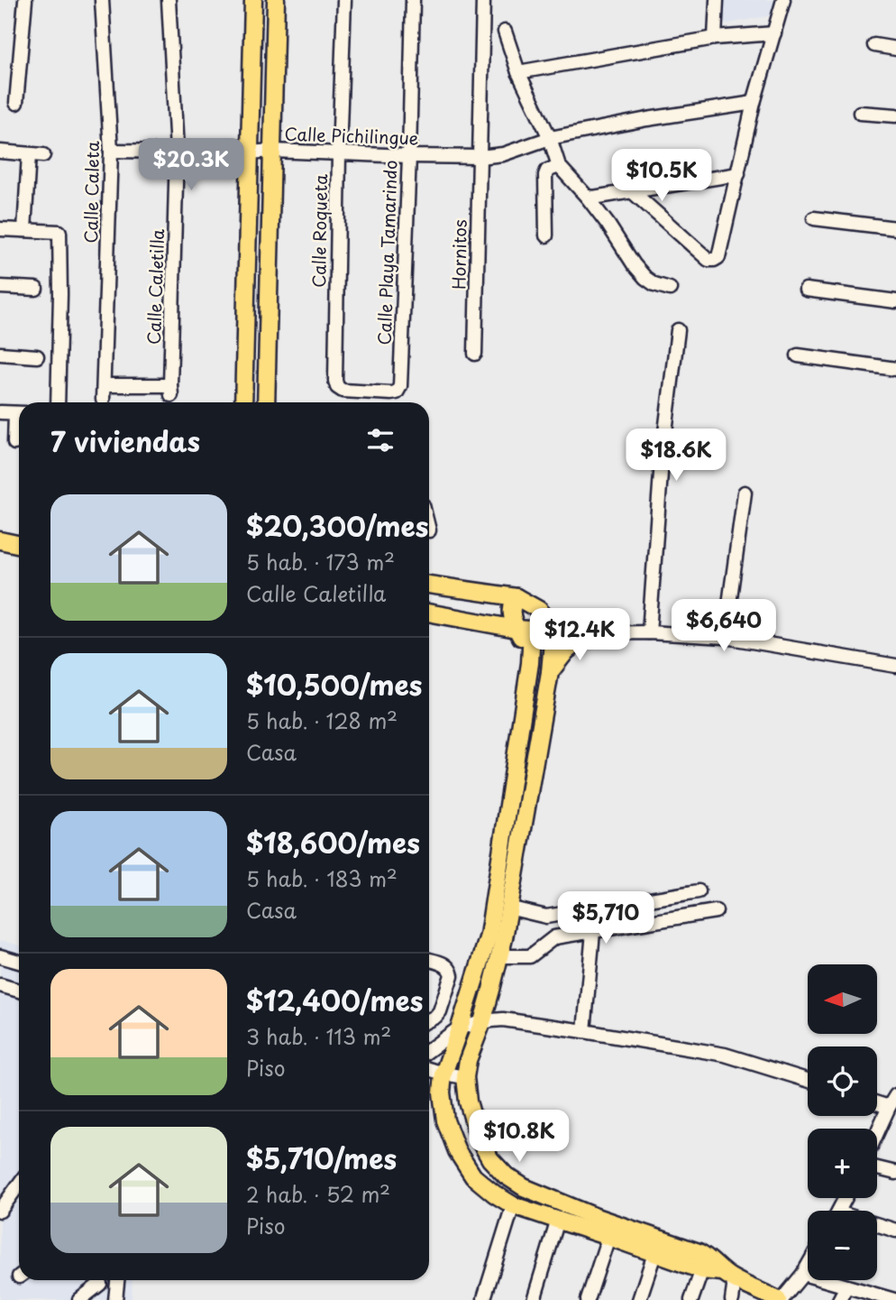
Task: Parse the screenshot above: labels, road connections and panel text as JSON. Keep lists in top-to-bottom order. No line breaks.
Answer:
{"streets":{"street":["Calle Pichilingue","Calle Caleta","Calle Roqueta","Calle Playa Tamarindo","Hornitos","Calle Caletilla"]},"crossings":[["Calle Pichilingue","Calle Caleta"],["Calle Pichilingue","Calle Roqueta"],["Calle Pichilingue","Calle Playa Tamarindo"],["Calle Pichilingue","Hornitos"],["Calle Pichilingue","Calle Caletilla"],["Calle Caleta","Calle Caletilla"],["Calle Roqueta","Calle Playa Tamarindo"]],"north":"left","page":{"price":["$20.3K","$10.5K","$18.6K","$6,640","$12.4K","$5,710","$10.8K"],"heading":"7 viviendas","list":[{"name":"$20,300/mes","note":"5 hab. · 173 m² · Calle Caletilla"},{"name":"$10,500/mes","note":"5 hab. · 128 m² · Casa"},{"name":"$18,600/mes","note":"5 hab. · 183 m² · Casa"},{"name":"$12,400/mes","note":"3 hab. · 113 m² · Piso"},{"name":"$5,710/mes","note":"2 hab. · 52 m² · Piso"}],"map_buttons":["+","−"]}}
